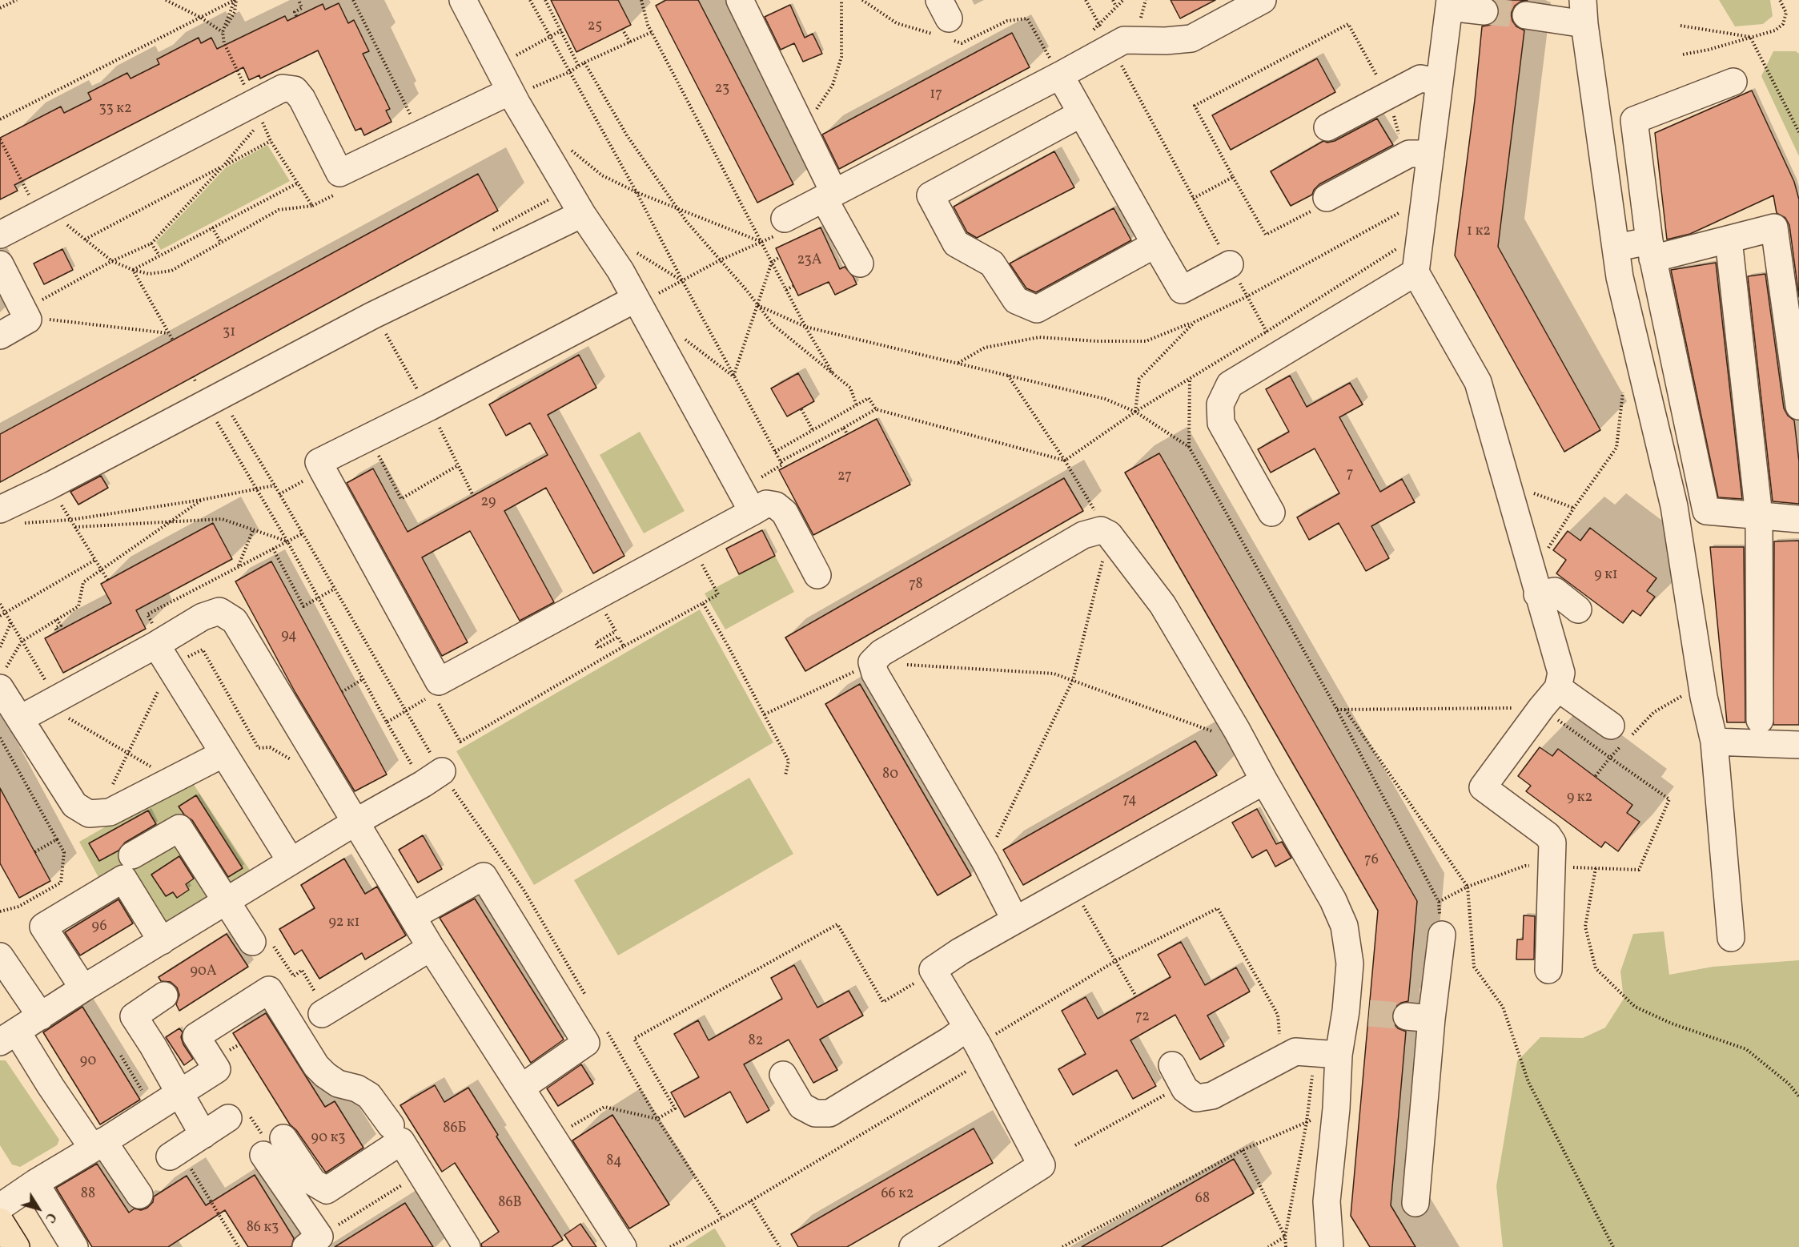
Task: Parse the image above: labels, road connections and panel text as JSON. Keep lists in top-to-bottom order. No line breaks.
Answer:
{"house_numbers":["25","23","17","33 к2","1 к2","23А","31","7","27","29","9 к1","78","94","80","9 к2","74","76","92 к1","96","90А","72","82","90","86Б","90 к3","84","88","66 к2","68","86В","86 к3"],"north":"bottom right"}
